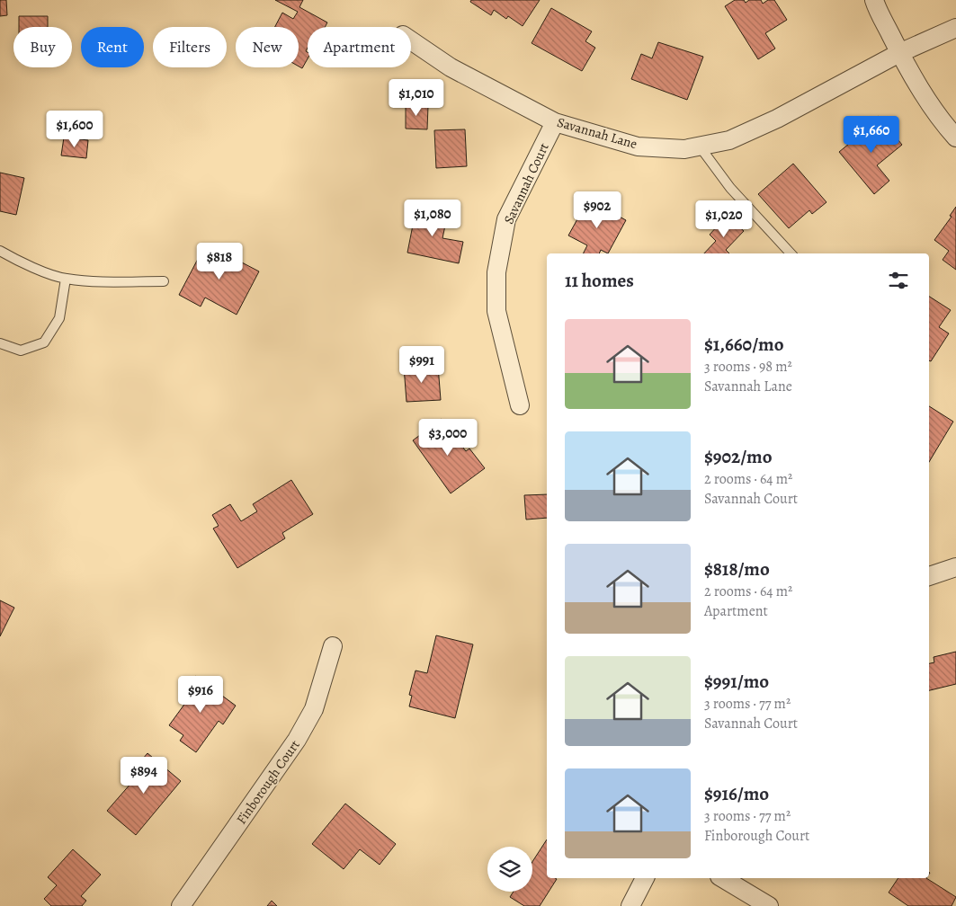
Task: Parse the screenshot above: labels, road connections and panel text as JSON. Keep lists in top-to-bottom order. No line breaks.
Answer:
{"streets":{"street":["Savannah Lane","Savannah Court","Finborough Court"]},"crossings":[["Savannah Lane","Savannah Court"]],"page":{"chip":["Buy","Rent","Filters","New","Apartment"],"price":["$1,010","$1,600","$1,660","$902","$1,080","$1,020","$818","$991","$3,000","$916","$894"],"heading":"11 homes","list":[{"name":"$1,660/mo","note":"3 rooms · 98 m² · Savannah Lane"},{"name":"$902/mo","note":"2 rooms · 64 m² · Savannah Court"},{"name":"$818/mo","note":"2 rooms · 64 m² · Apartment"},{"name":"$991/mo","note":"3 rooms · 77 m² · Savannah Court"},{"name":"$916/mo","note":"3 rooms · 77 m² · Finborough Court"}]}}
